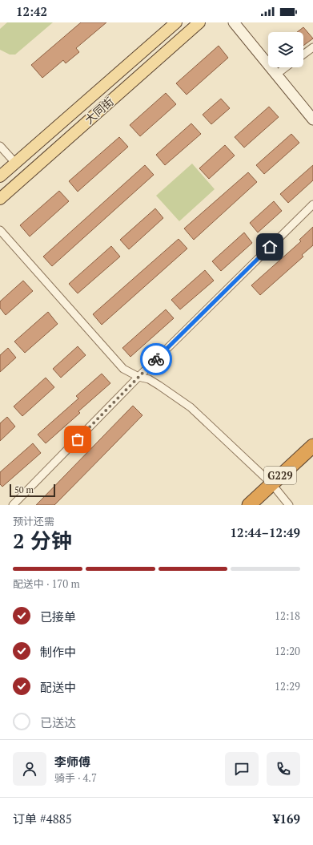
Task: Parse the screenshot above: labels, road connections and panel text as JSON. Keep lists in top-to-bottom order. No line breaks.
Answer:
{"streets":{"highway":["G229"],"main road":["大同街"]},"scale_bar":"50 m","page":{"status":"12:42","scale":"50 m","heading":["2 分钟","预计还需","12:44–12:49"],"panel":["李师傅","骑手 · 4.7","订单 #4885","¥169"],"bar":"配送中 · 170 m","list":[["已接单","12:18"],["制作中","12:20"],["配送中","12:29"],"已送达"]}}
